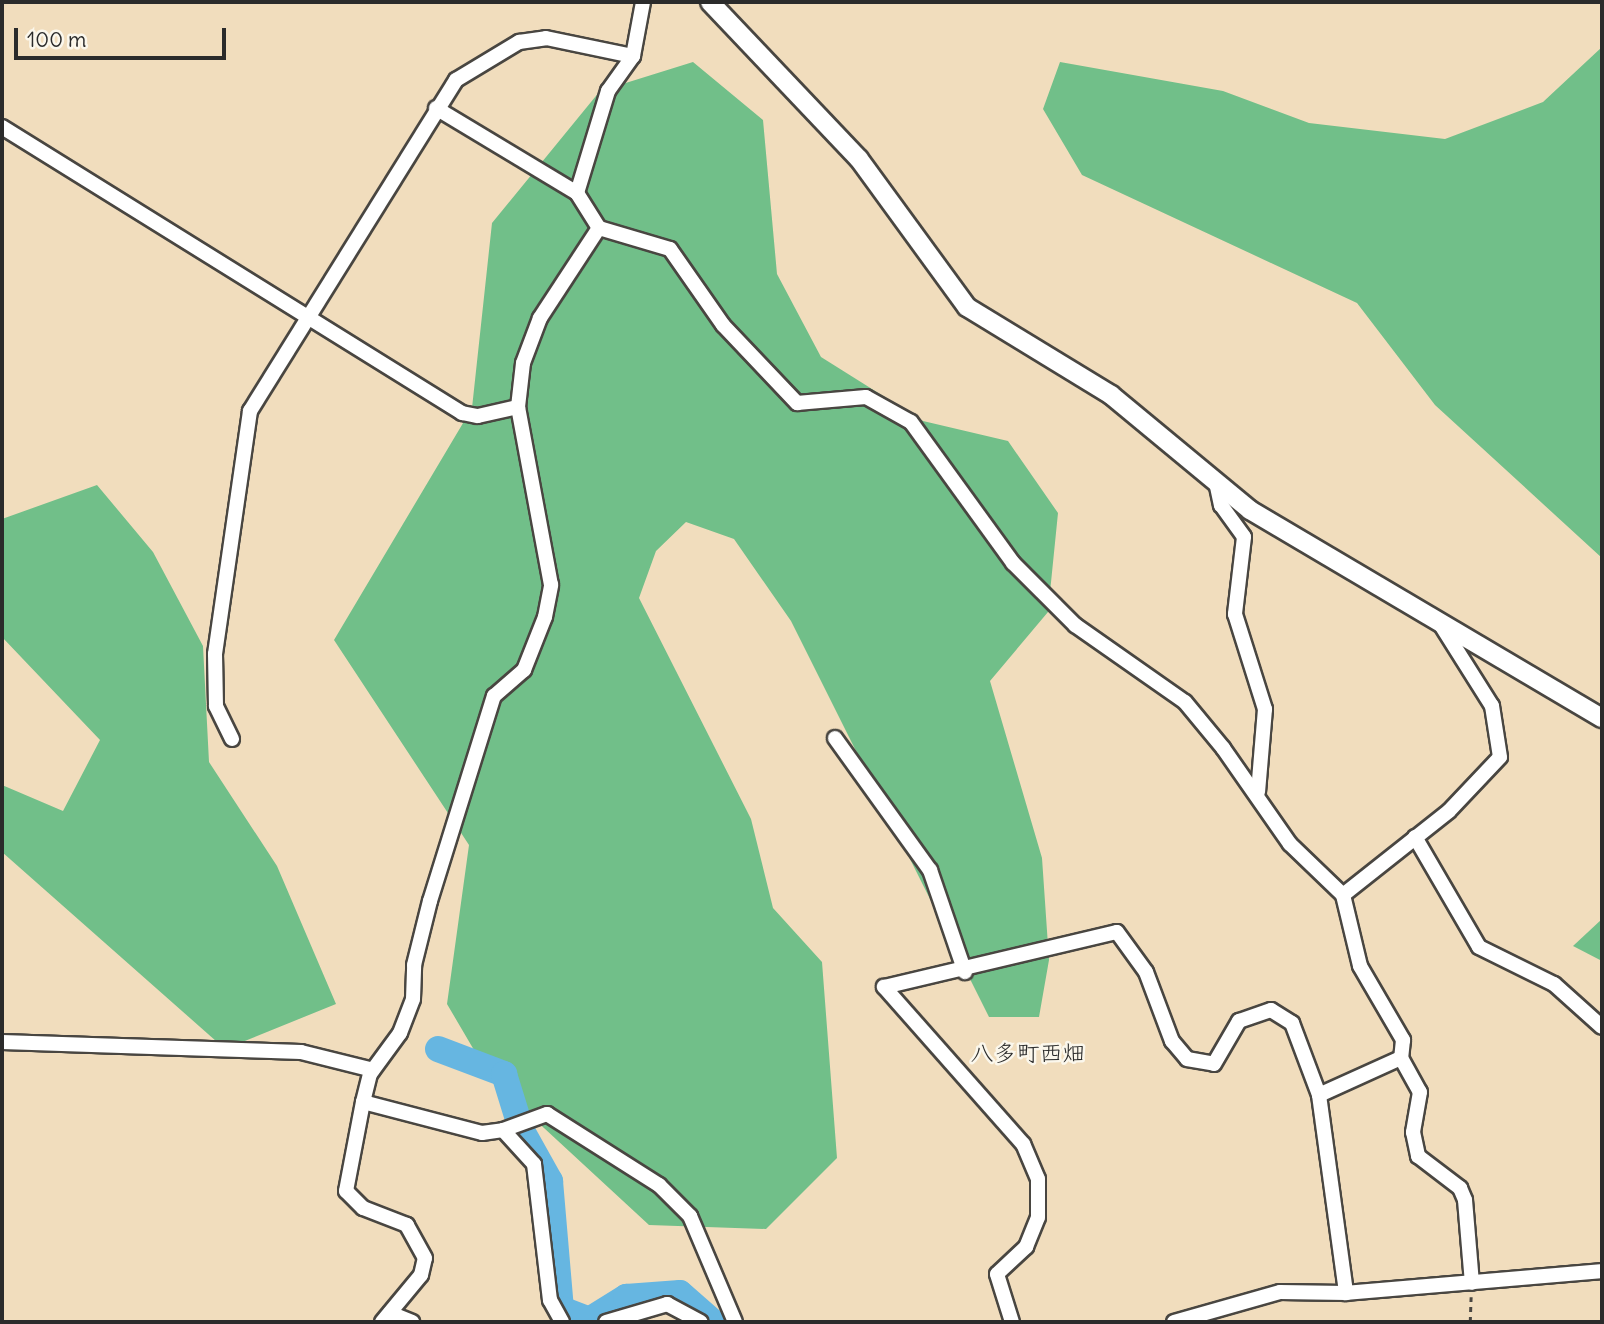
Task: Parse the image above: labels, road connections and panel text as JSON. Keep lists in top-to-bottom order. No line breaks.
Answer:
{"districts":["八多町西畑"],"scale_bar":"100 m"}
